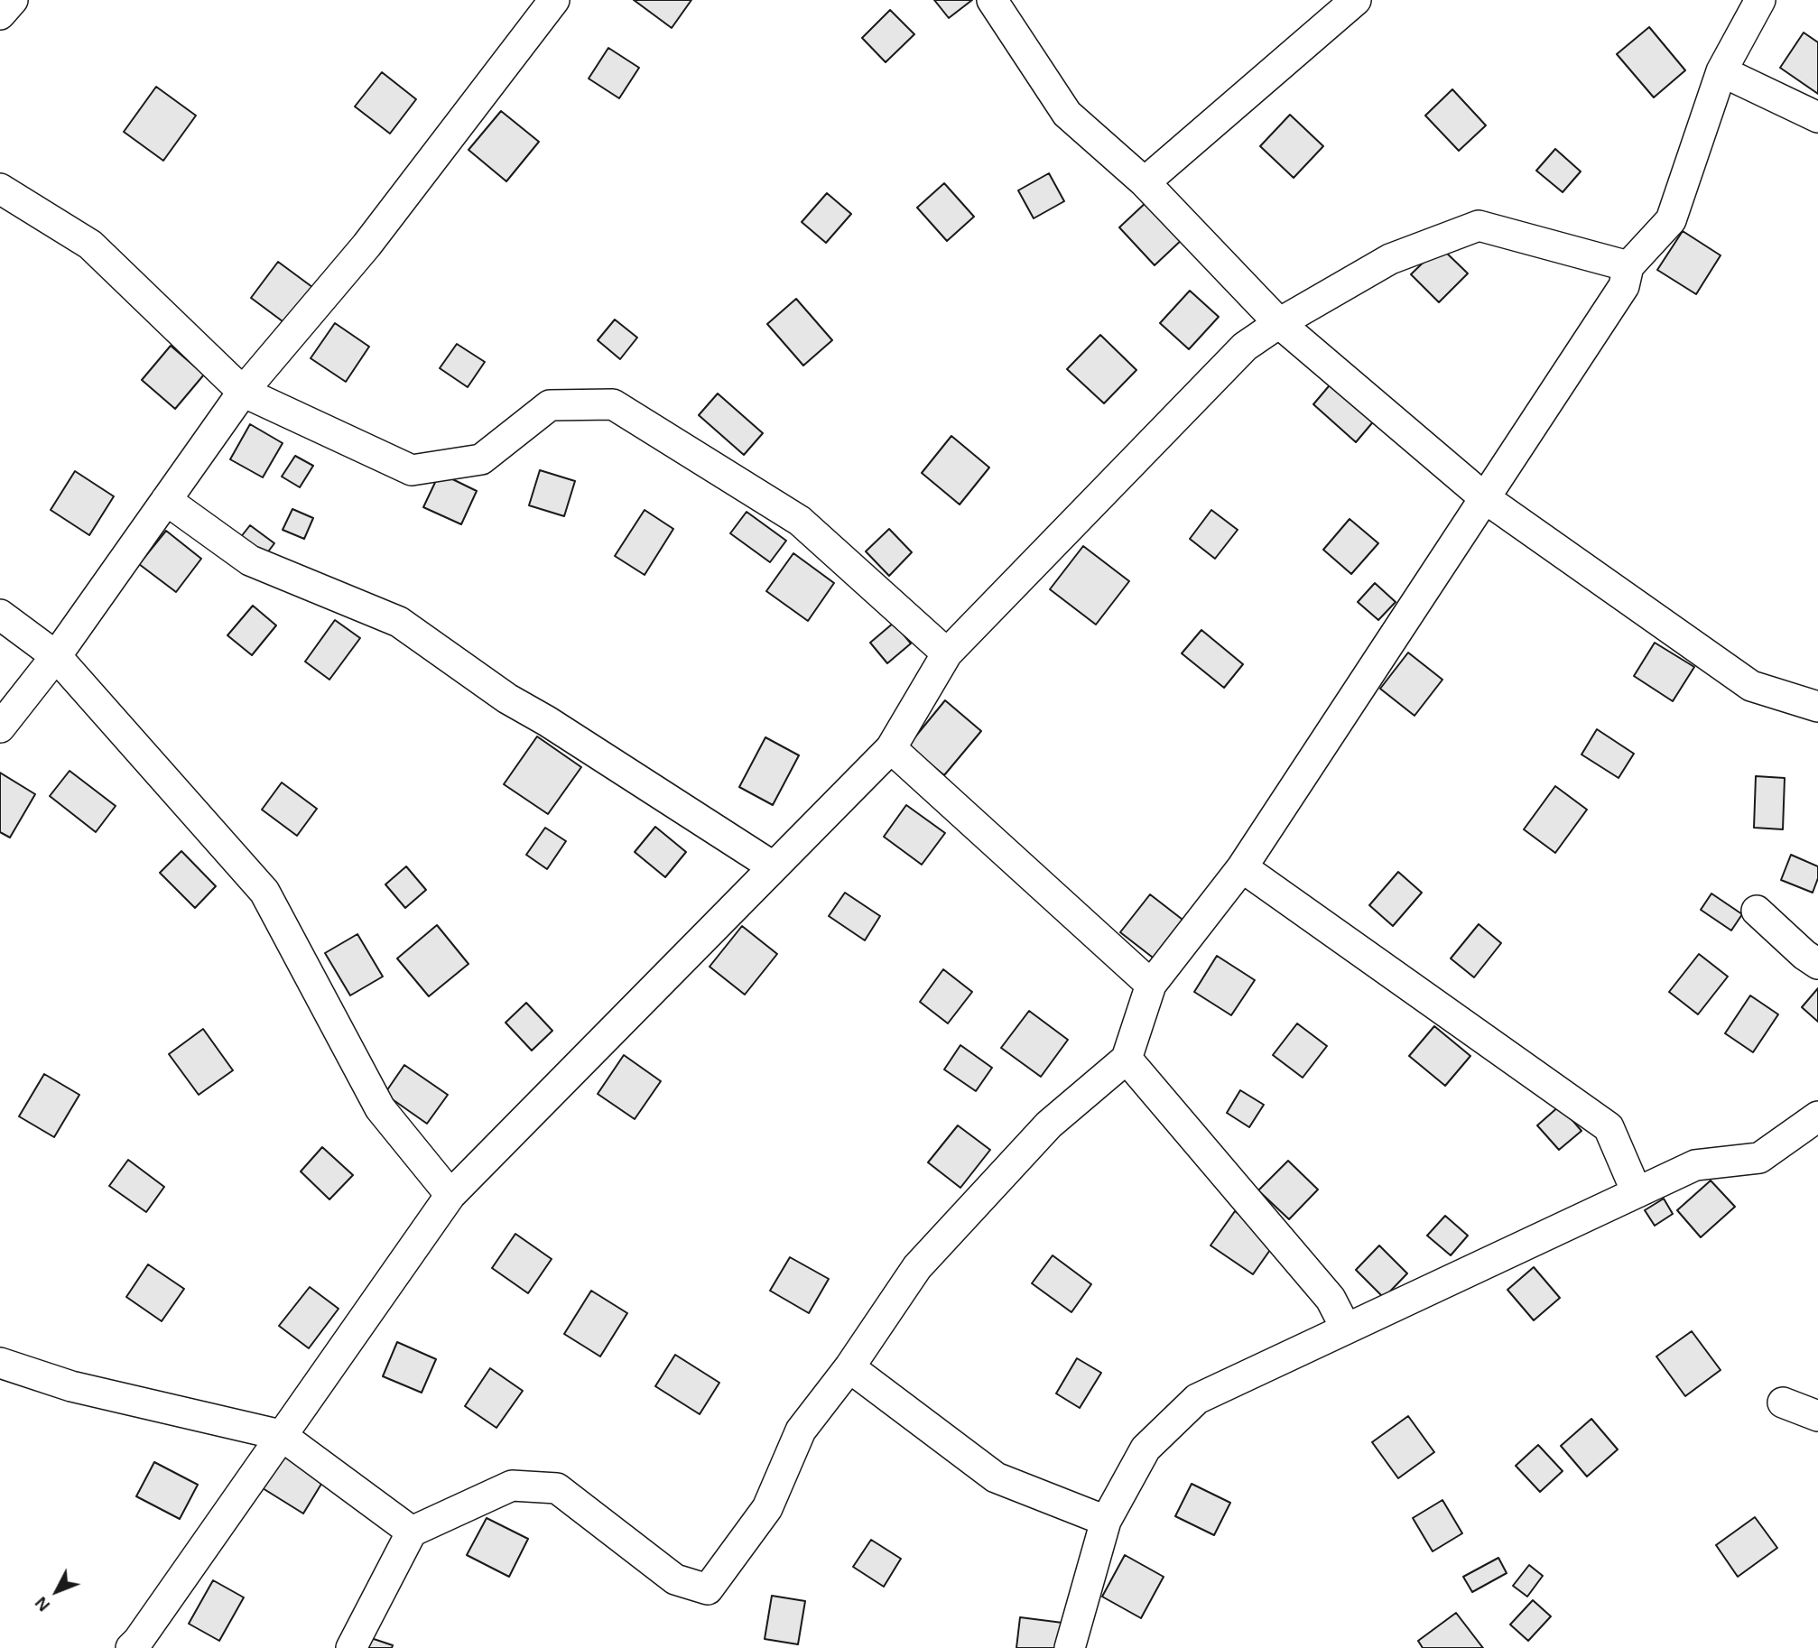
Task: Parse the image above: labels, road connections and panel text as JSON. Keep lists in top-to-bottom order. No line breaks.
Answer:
{"north":"bottom left"}
